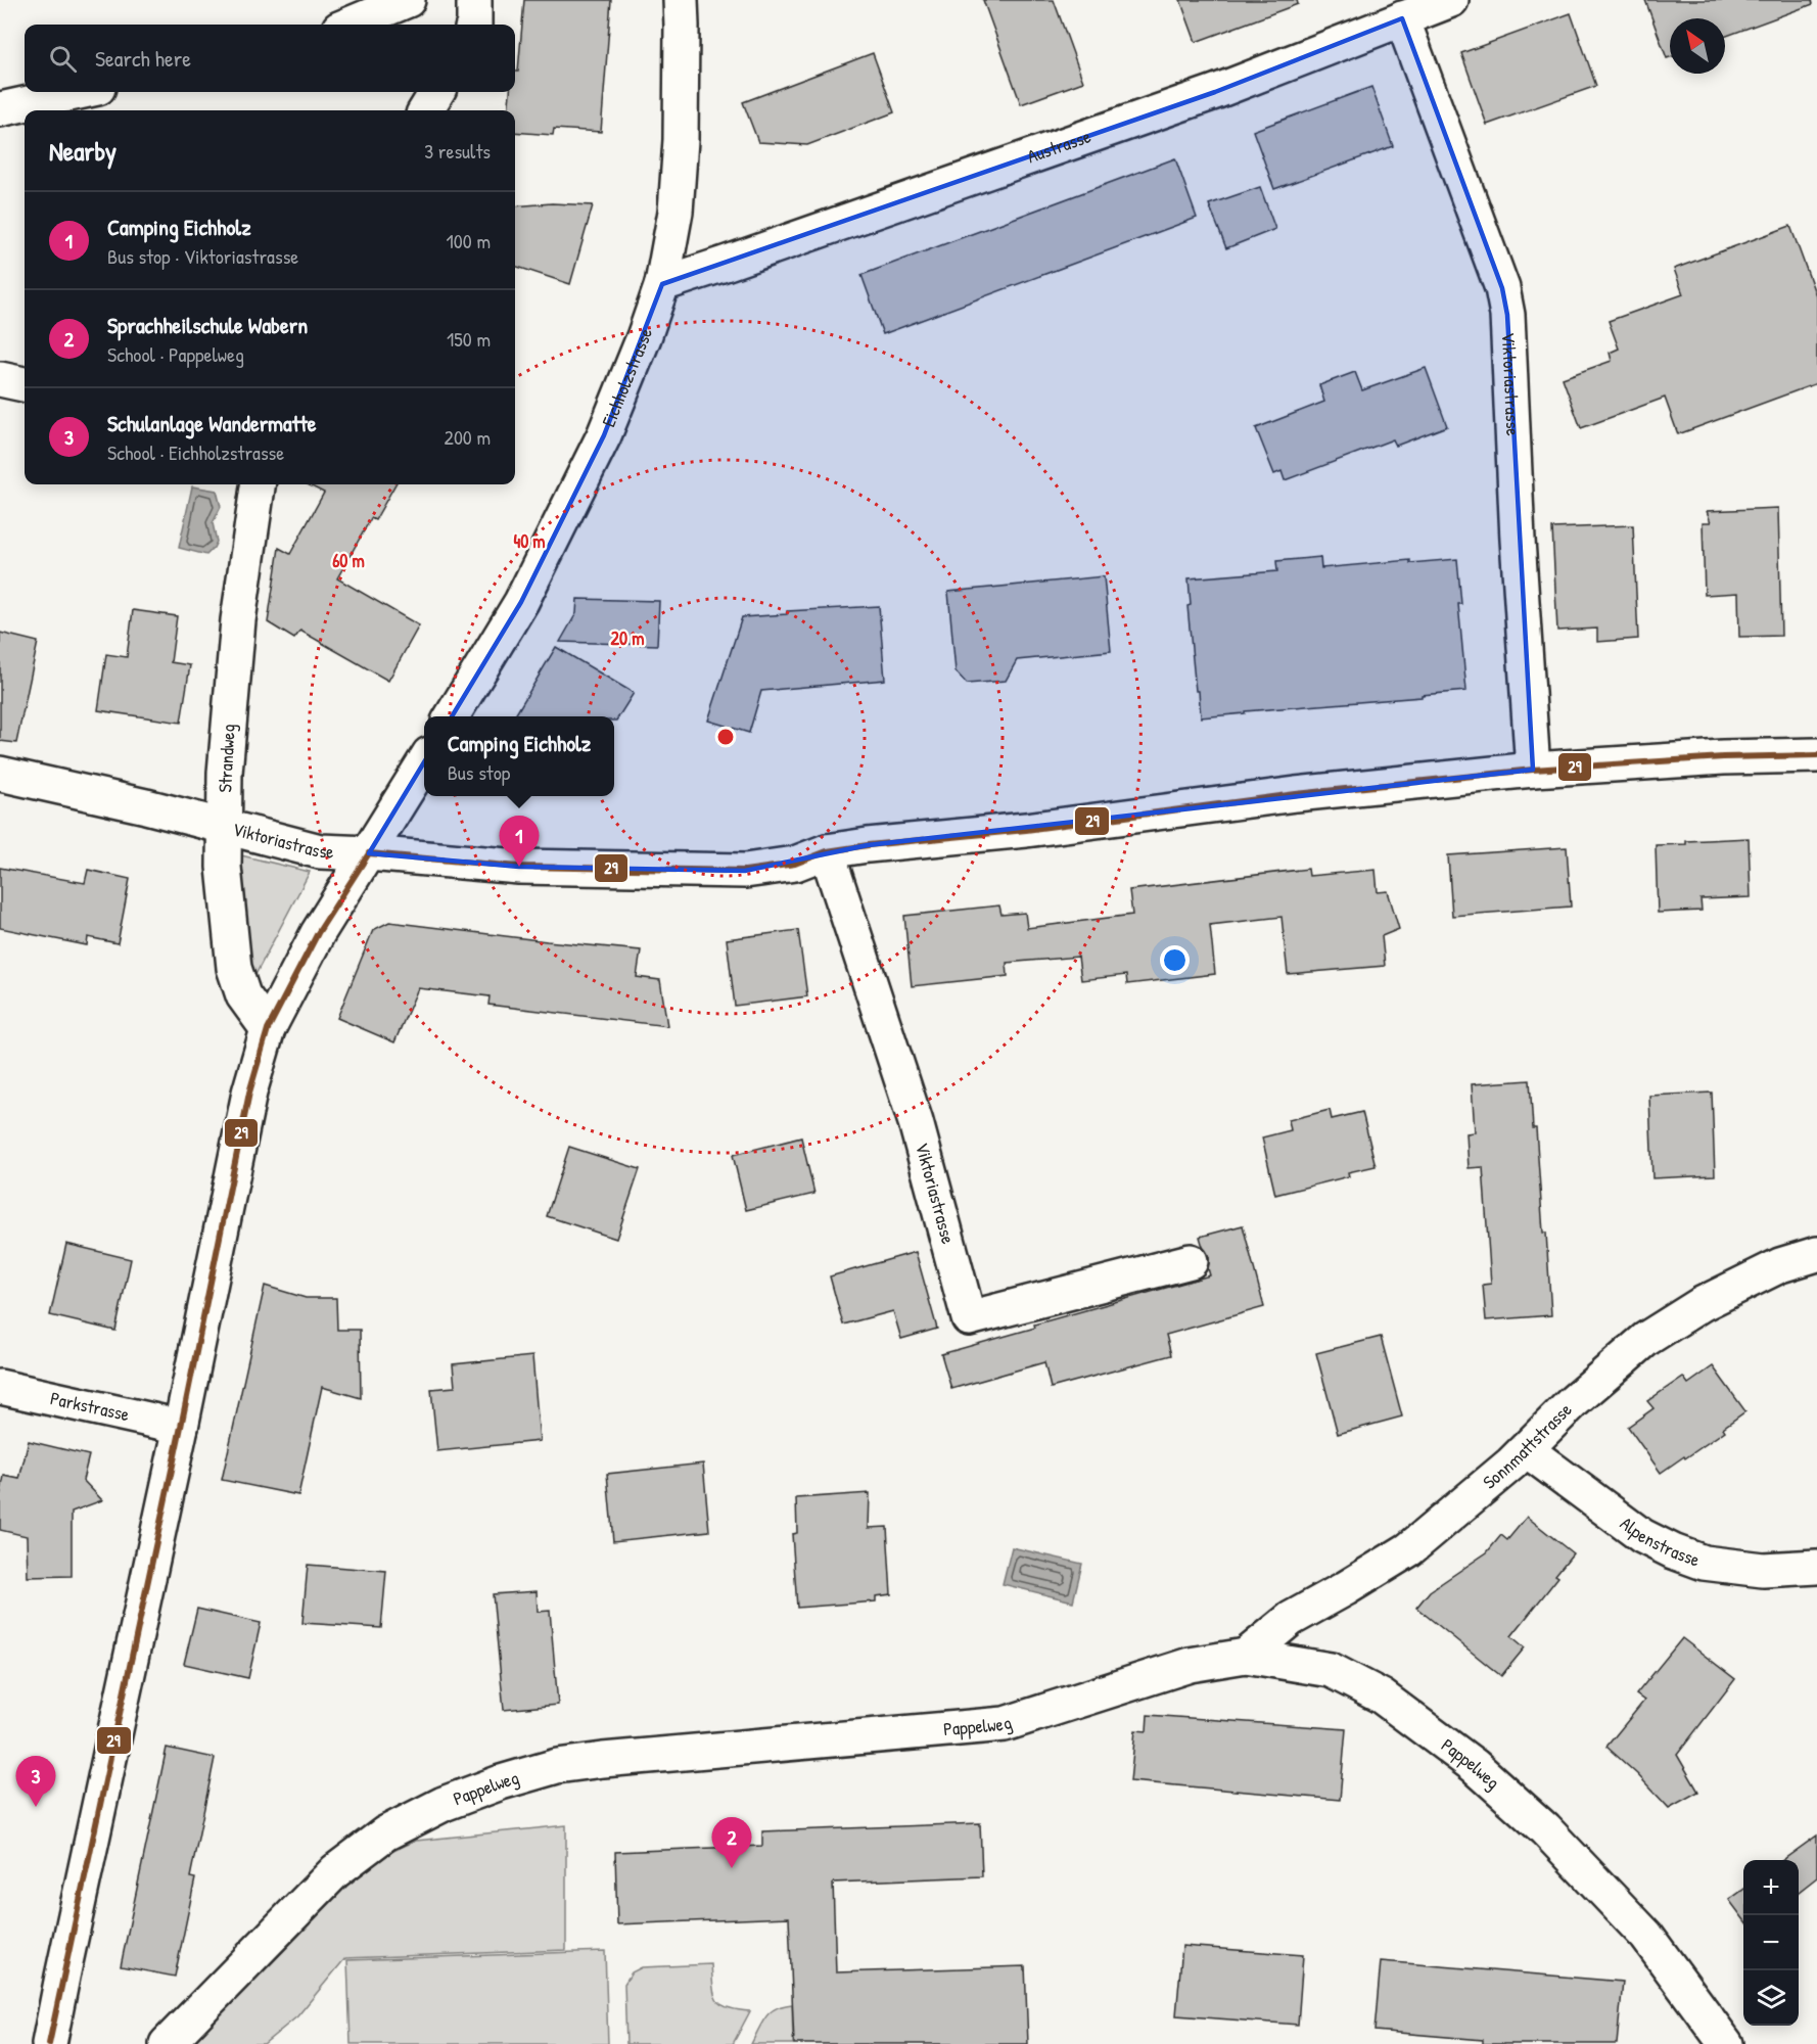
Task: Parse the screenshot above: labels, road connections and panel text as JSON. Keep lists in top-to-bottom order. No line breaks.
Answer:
{"streets":{"street":["Austrasse","Eichholzstrasse","Viktoriastrasse","Strandweg","Parkstrasse","Sonnmattstrasse","Alpenstrasse","Pappelweg"]},"crossings":[["Austrasse","Eichholzstrasse"],["Austrasse","Viktoriastrasse"],["Viktoriastrasse","Strandweg"],["Sonnmattstrasse","Alpenstrasse"],["Sonnmattstrasse","Pappelweg"]],"lines":["transit line 29"],"north":"top left","page":{"search":"Search here","heading":["Nearby","3 results"],"list":[{"mark":"1","name":"Camping Eichholz","note":"Bus stop · Viktoriastrasse","value":"100 m"},{"mark":"2","name":"Sprachheilschule Wabern","note":"School · Pappelweg","value":"150 m"},{"mark":"3","name":"Schulanlage Wandermatte","note":"School · Eichholzstrasse","value":"200 m"}],"popup":["Camping Eichholz","Bus stop"],"pins":["1","3","2"],"map_buttons":["+","−"]},"rings":["40 m","60 m","20 m"]}
